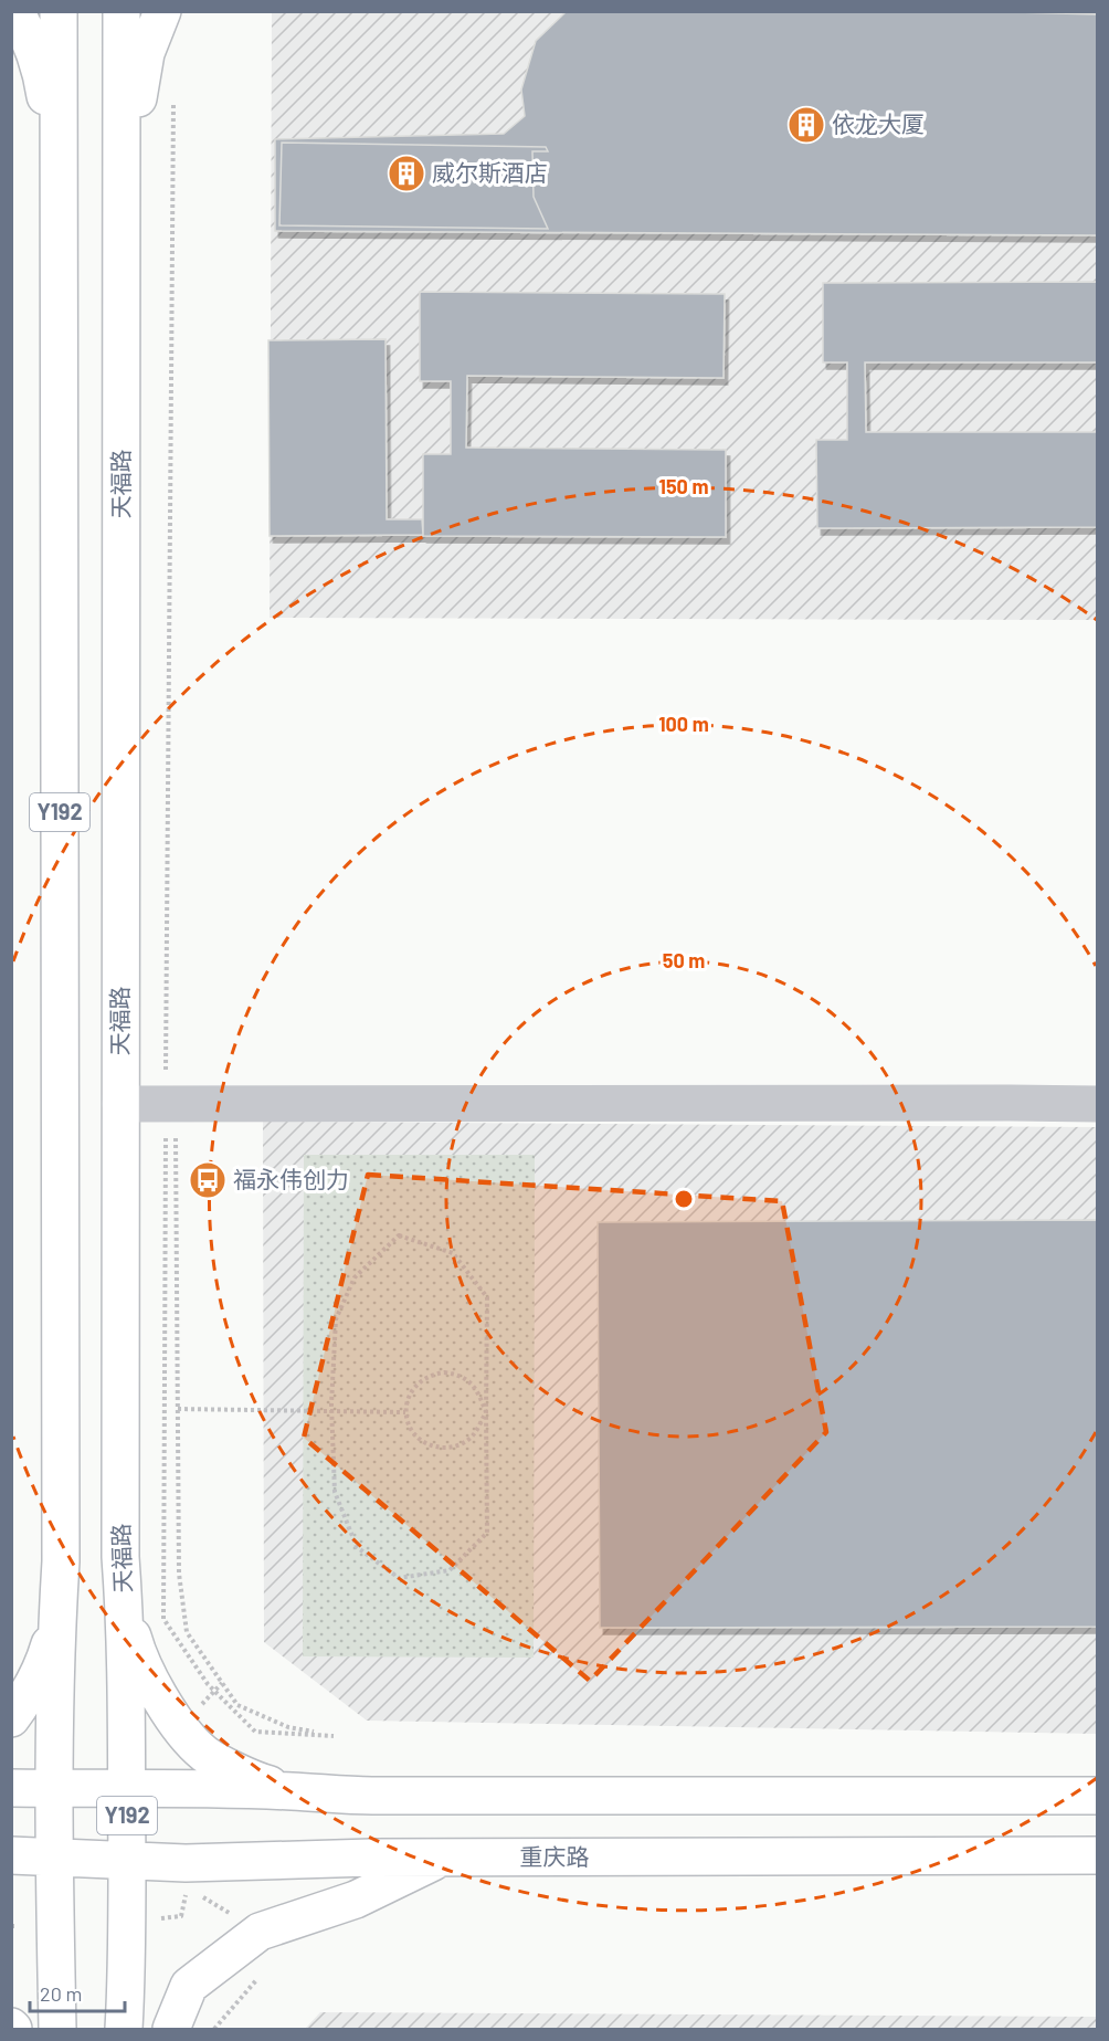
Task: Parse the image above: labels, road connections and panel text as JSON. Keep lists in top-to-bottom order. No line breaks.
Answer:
{"streets":{"main road":["天福路","Y192","重庆路"]},"crossings":[["天福路","Y192"],["天福路","重庆路"],["Y192","重庆路"]],"places":{"building":["依龙大厦","威尔斯酒店"],"bus stop":["福永伟创力"]},"scale_bar":"20 m","rings":["150 m","100 m","50 m"]}
